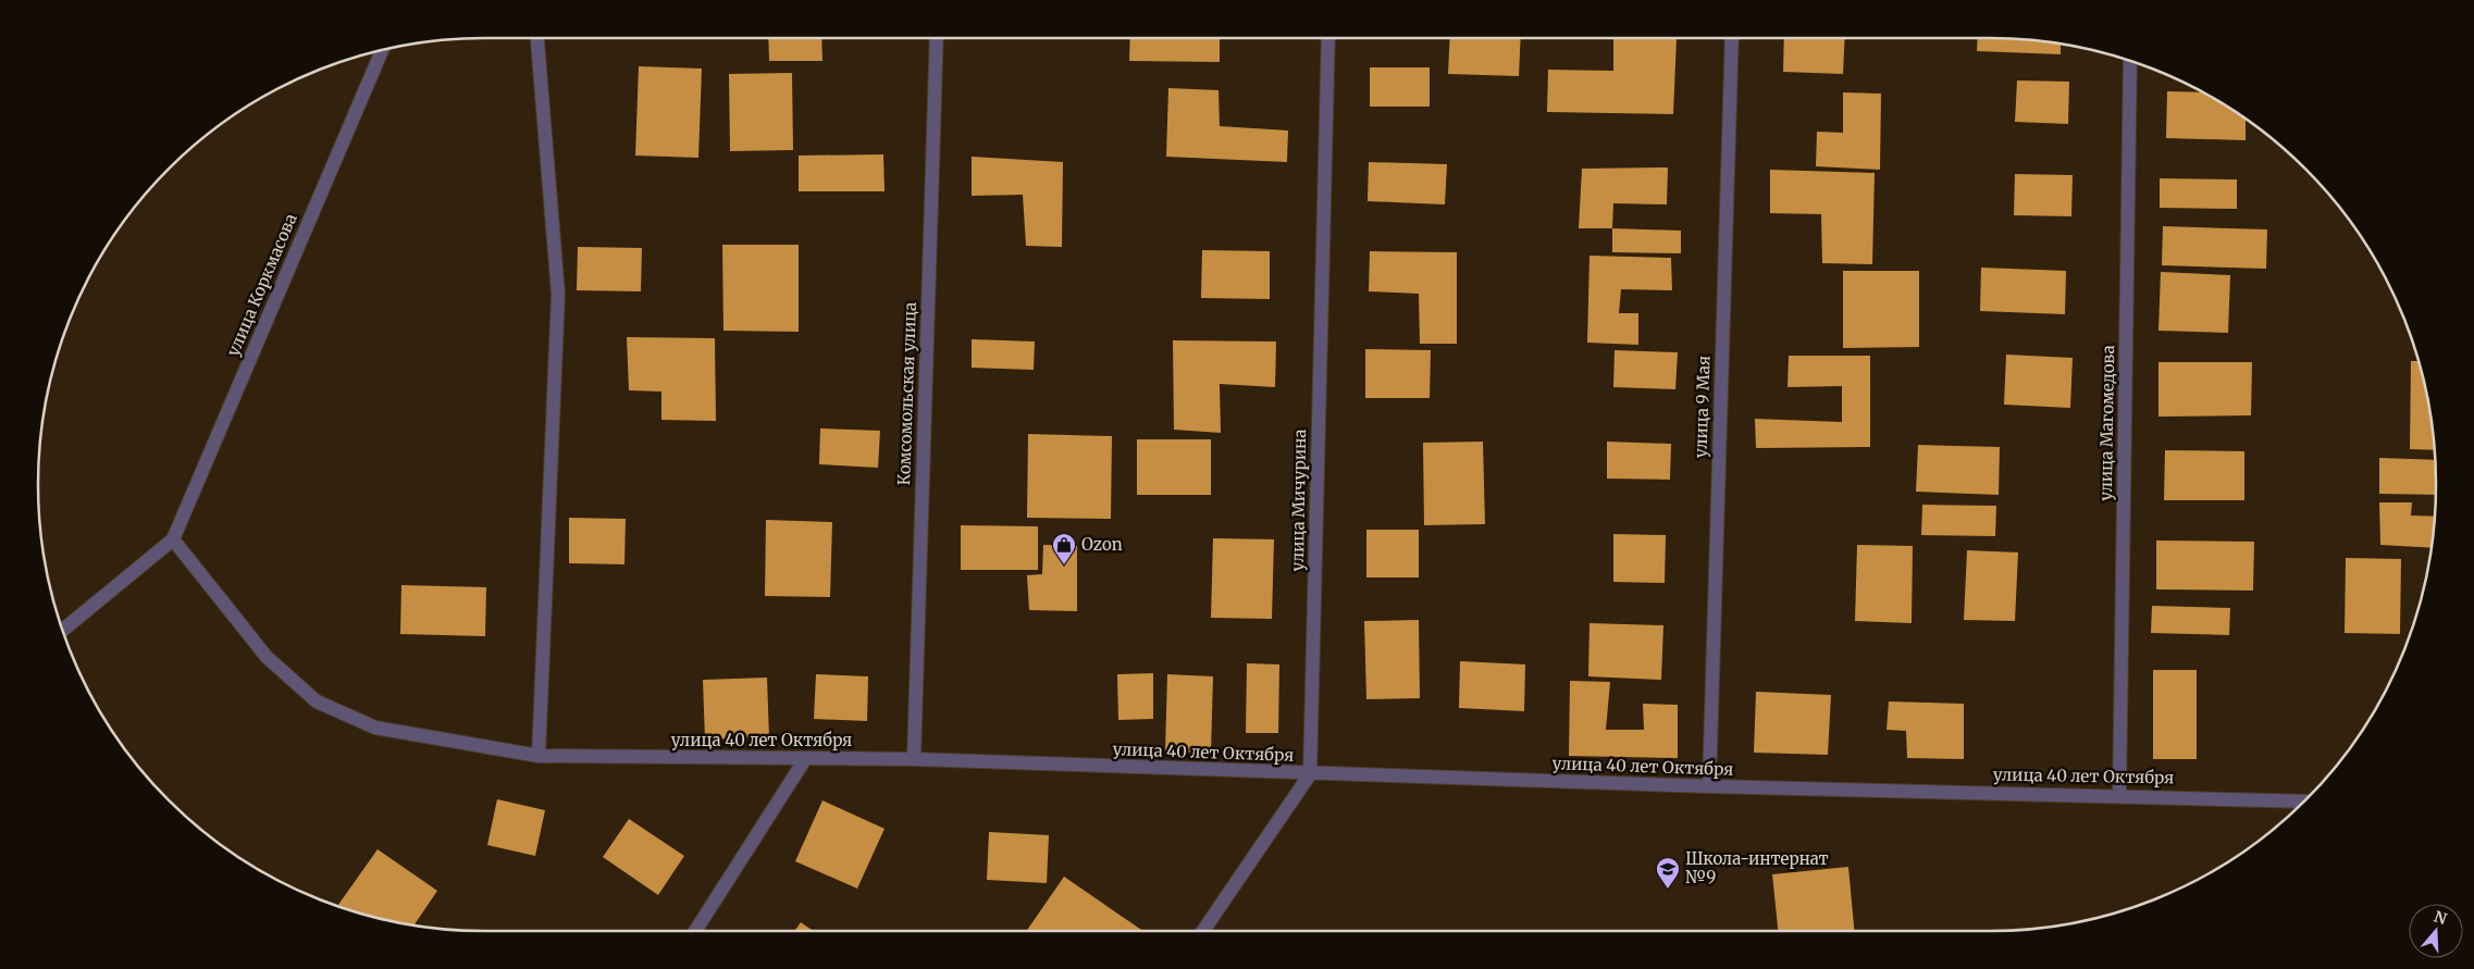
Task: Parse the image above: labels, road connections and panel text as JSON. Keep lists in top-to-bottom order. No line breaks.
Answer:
{"streets":{"street":["улица Коркмасова","Комсомольская улица","улица 9 Мая","улица Магомедова","улица Мичурина","улица 40 лет Октября"]},"crossings":[["улица Коркмасова","улица 40 лет Октября"],["Комсомольская улица","улица 40 лет Октября"],["улица 9 Мая","улица 40 лет Октября"],["улица Магомедова","улица 40 лет Октября"],["улица Мичурина","улица 40 лет Октября"]],"places":{"shop":["Ozon"],"school or university":["Школа-интернат №9"]},"north":"top"}
